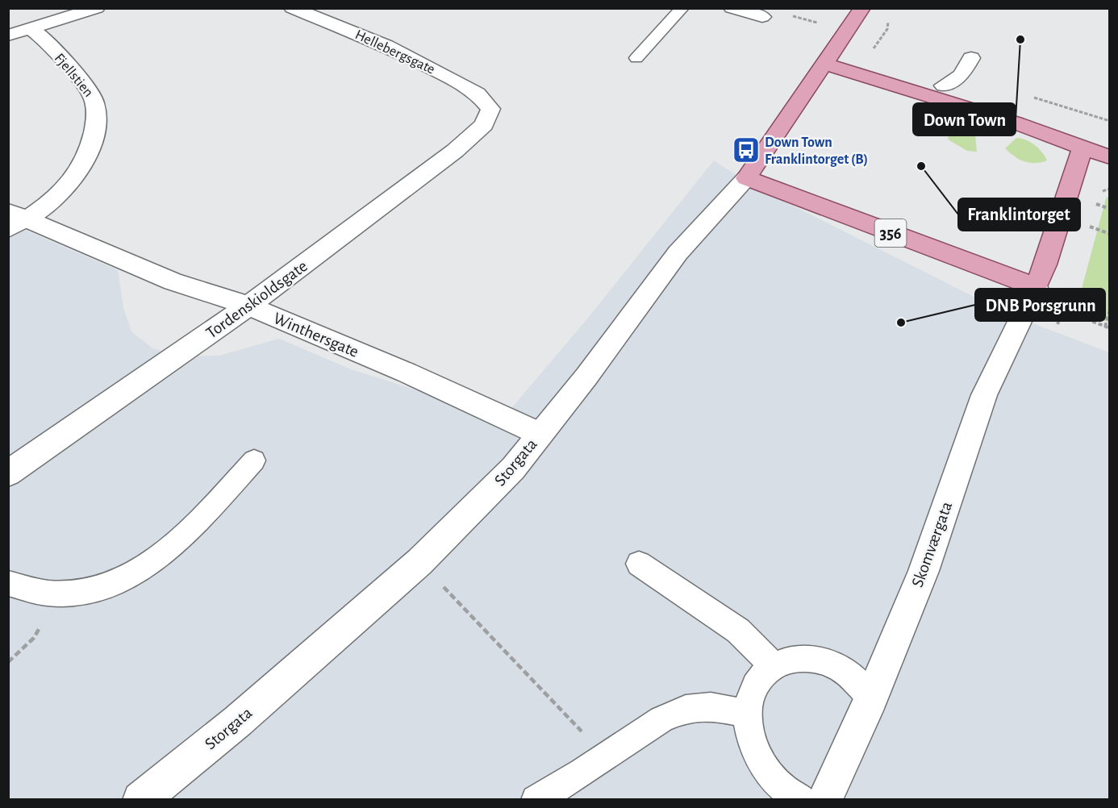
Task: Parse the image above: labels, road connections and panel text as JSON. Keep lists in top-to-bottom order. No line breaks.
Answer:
{"streets":{"main road":["356","Storgata","Skomværgata"],"street":["Hellebergsgate","Fjellstien","Tordenskioldsgate","Winthersgate"]},"crossings":[["Hellebergsgate","Tordenskioldsgate"],["Fjellstien","Winthersgate"],["356","Storgata"],["356","Skomværgata"],["Tordenskioldsgate","Winthersgate"],["Winthersgate","Storgata"]],"places":{"other":["Down Town","Franklintorget","DNB Porsgrunn"],"bus stop":["Down Town Franklintorget (B)"]}}
